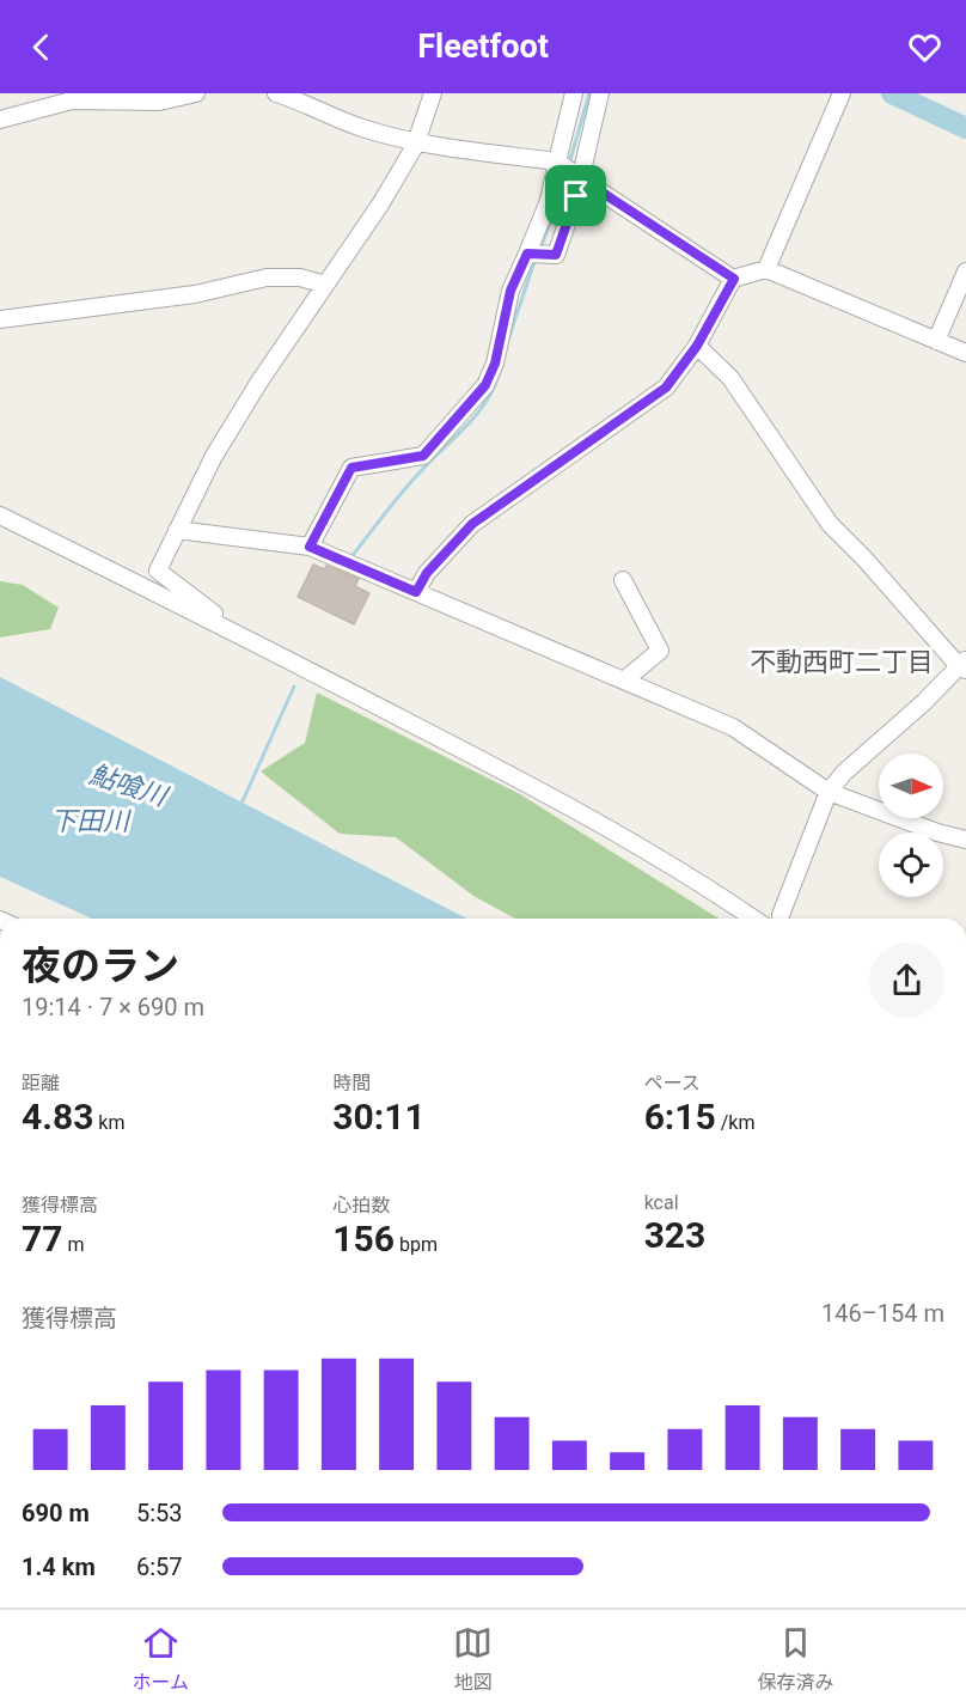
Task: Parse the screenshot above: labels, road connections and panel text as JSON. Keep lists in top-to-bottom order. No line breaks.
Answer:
{"districts":["不動西町二丁目"],"water":["鮎喰川","下田川"],"north":"right","page":{"header":"Fleetfoot","heading":["夜のラン","19:14 · 7 × 690 m"],"stats":[["距離","4.83 km"],["時間","30:11"],["ペース","6:15 /km"],["獲得標高","77 m"],["心拍数","156 bpm"],["kcal","323"]],"chart":["獲得標高","146–154 m"],"list":[{"name":"690 m","note":"5:53"},{"name":"1.4 km","note":"6:57"}],"tabs":["ホーム","地図","保存済み"]}}
